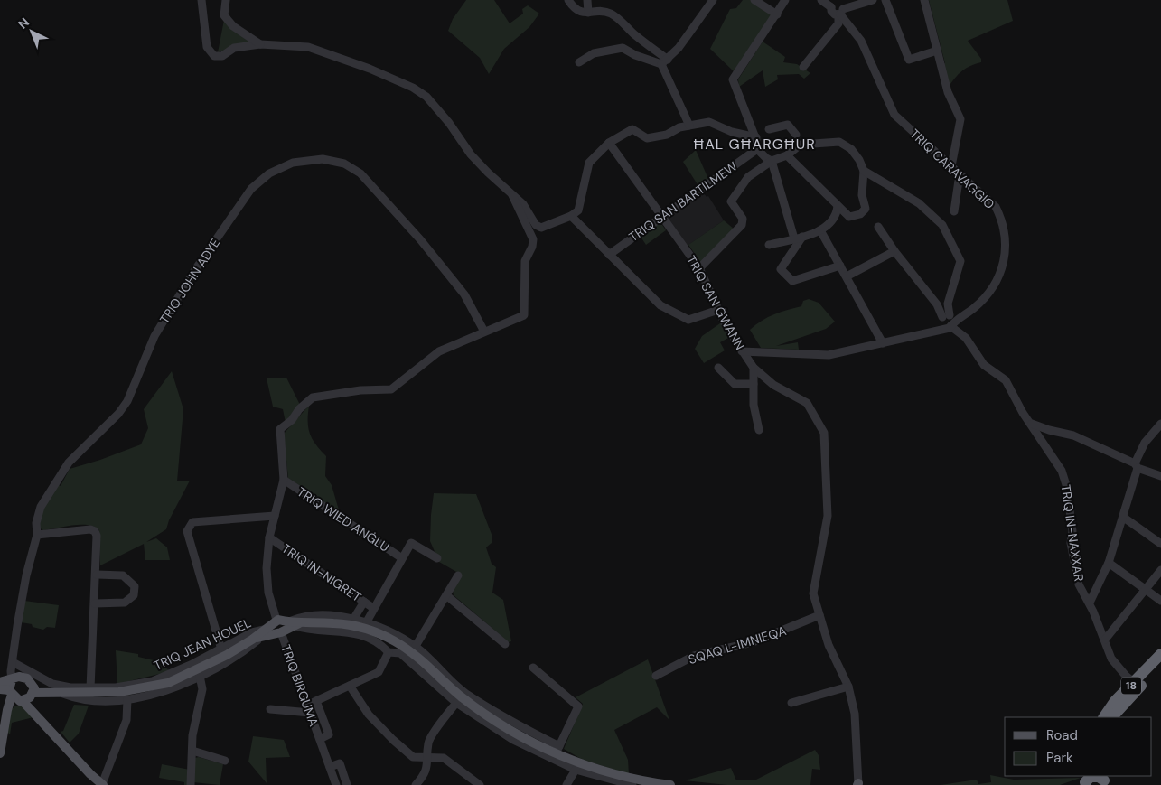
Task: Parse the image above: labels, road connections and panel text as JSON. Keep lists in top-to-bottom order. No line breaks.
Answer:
{"streets":{"highway":["18"],"main road":["TRIQ JEAN HOUEL"],"street":["TRIQ CARAVAGGIO","TRIQ SAN BARTILMEW","TRIQ JOHN ADYE","TRIQ SAN ĠWANN","TRIQ WIED ANĠLU","TRIQ IN-NAXXAR","TRIQ IN-NIGRET","SQAQ L-IMNIEQA","TRIQ BIRGUMA"]},"crossings":[["TRIQ CARAVAGGIO","TRIQ SAN ĠWANN"],["TRIQ CARAVAGGIO","TRIQ IN-NAXXAR"],["TRIQ SAN BARTILMEW","TRIQ SAN ĠWANN"],["TRIQ JOHN ADYE","TRIQ JEAN HOUEL"],["TRIQ JOHN ADYE","TRIQ BIRGUMA"],["TRIQ SAN ĠWANN","SQAQ L-IMNIEQA"],["TRIQ WIED ANĠLU","TRIQ BIRGUMA"],["TRIQ IN-NAXXAR","18"],["TRIQ IN-NIGRET","TRIQ BIRGUMA"],["TRIQ JEAN HOUEL","TRIQ BIRGUMA"]],"districts":["ĦAL GĦARGĦUR"],"legend":["Road","Park"],"north":"top left"}
